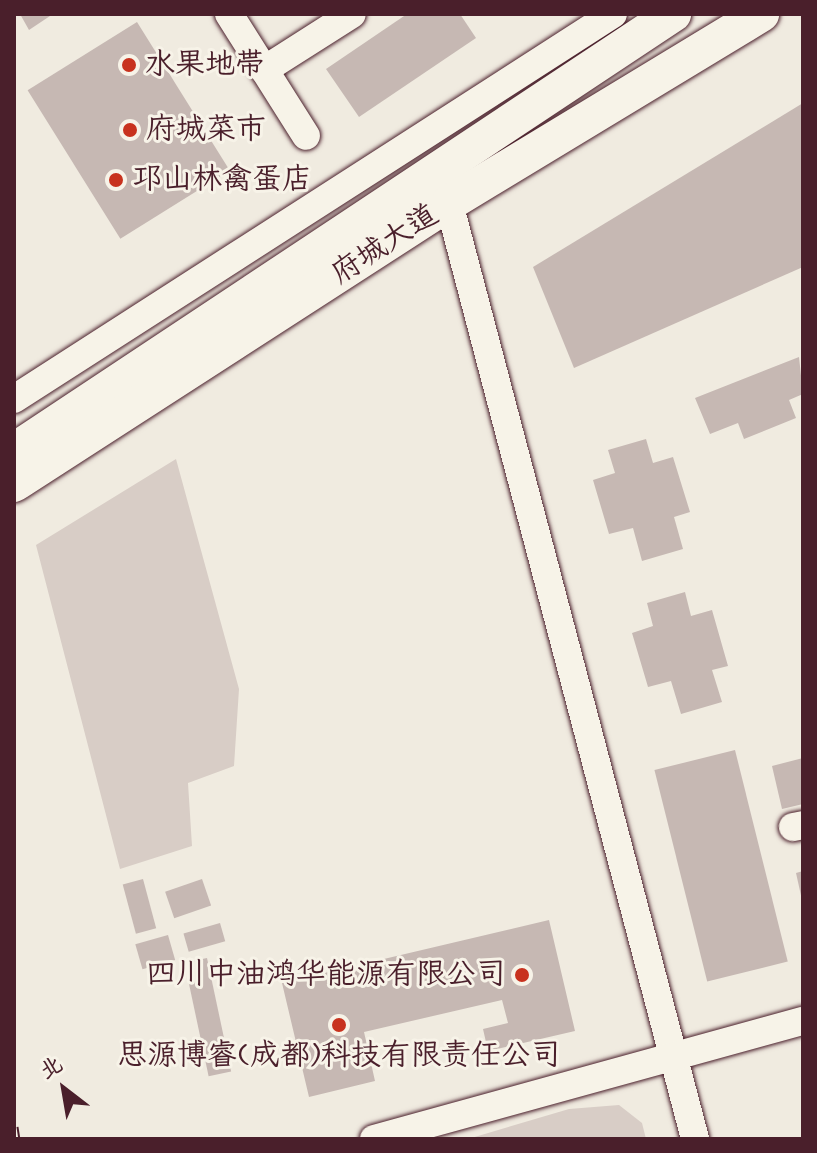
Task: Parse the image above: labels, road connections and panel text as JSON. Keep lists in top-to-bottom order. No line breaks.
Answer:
{"streets":{"main road":["府城大道"]},"places":["水果地带","府城菜市","邛山林禽蛋店","四川中油鸿华能源有限公司","思源博睿(成都)科技有限责任公司"],"north":"top left"}
